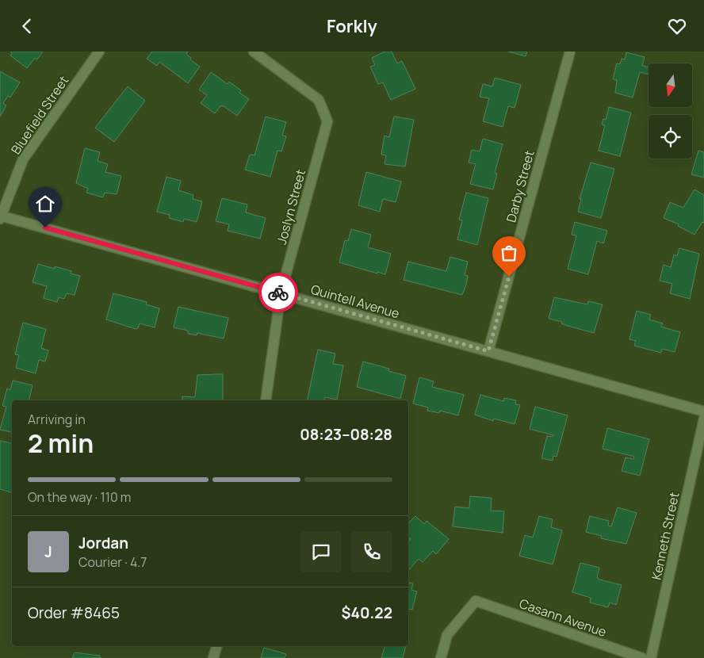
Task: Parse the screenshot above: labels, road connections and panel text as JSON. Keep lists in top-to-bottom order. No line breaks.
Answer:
{"streets":{"street":["Bluefield Street","Darby Street","Joslyn Street","Quintell Avenue","Kenneth Street","Casann Avenue"]},"crossings":[["Bluefield Street","Quintell Avenue"],["Darby Street","Quintell Avenue"],["Joslyn Street","Quintell Avenue"]],"north":"bottom","page":{"header":"Forkly","heading":["2 min","Arriving in","08:23–08:28"],"panel":["Jordan","Courier · 4.7","Order #8465","$40.22"],"bar":"On the way · 110 m","round":"J"}}
